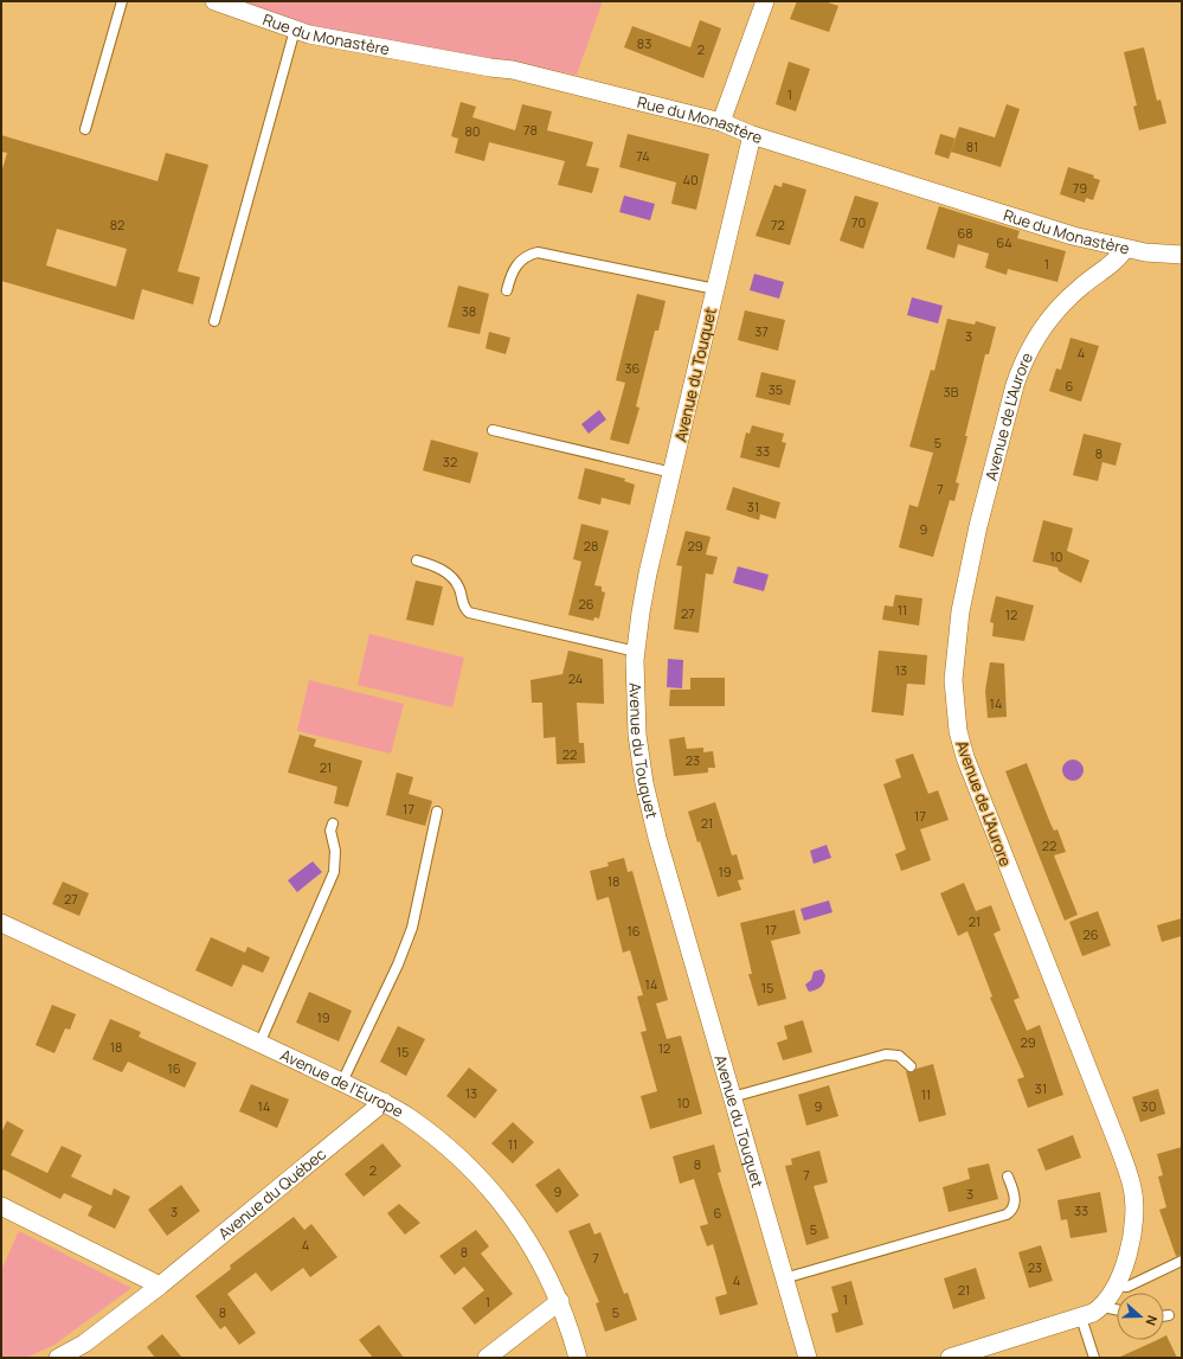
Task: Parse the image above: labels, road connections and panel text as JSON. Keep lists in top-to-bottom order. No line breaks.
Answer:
{"streets":{"street":["Rue du Monastère","Avenue du Touquet","Avenue de L'Aurore","Avenue de l'Europe","Avenue du Québec"]},"crossings":[["Rue du Monastère","Avenue du Touquet"],["Rue du Monastère","Avenue de L'Aurore"],["Avenue de l'Europe","Avenue du Québec"]],"house_numbers":["83","2","1","78","80","81","74","40","79","70","82","72","68","64","1","38","37","3","4","36","6","35","3B","5","33","8","32","7","31","9","28","29","10","26","11","27","12","13","24","14","22","23","21","17","17","21","22","19","18","27","21","17","16","26","14","15","19","29","18","12","15","16","31","13","11","10","14","9","30","11","8","2","7","9","3","33","3","6","5","4","8","7","23","4","21","1","1","8","5"],"north":"right"}
